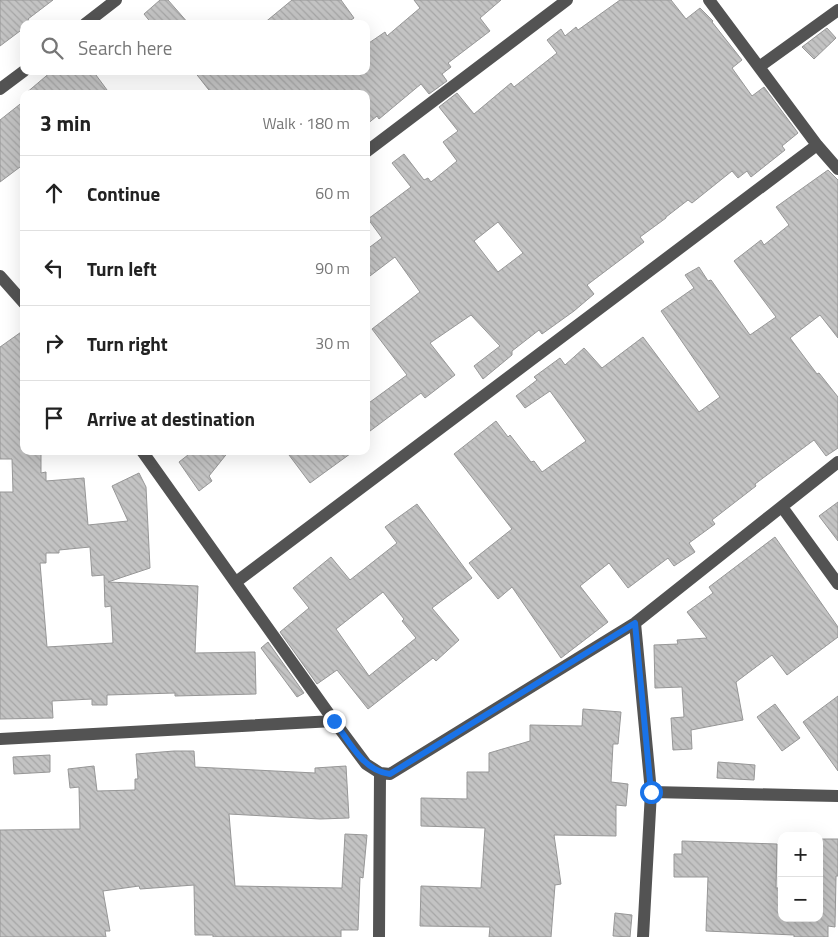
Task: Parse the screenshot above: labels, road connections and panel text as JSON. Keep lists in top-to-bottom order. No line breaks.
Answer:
{"page":{"search":"Search here","heading":["3 min","Walk · 180 m"],"list":[["Continue","60 m"],["Turn left","90 m"],["Turn right","30 m"],"Arrive at destination"],"map_buttons":["+","−"]}}
